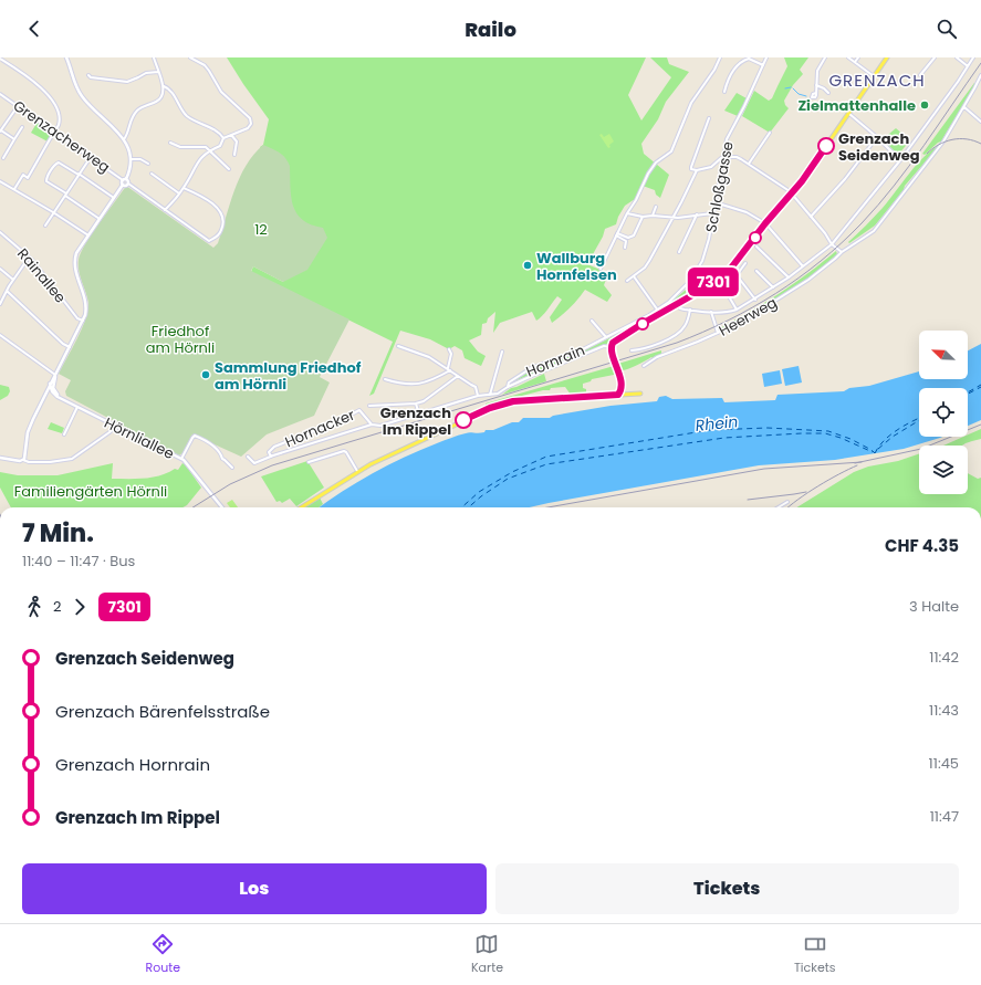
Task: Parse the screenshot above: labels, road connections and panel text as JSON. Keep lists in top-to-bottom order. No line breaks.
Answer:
{"streets":{"street":["Grenzacherweg","Schloßgasse","Rainallee","Heerweg","Hornrain","Hornacker","Hörnliallee"]},"crossings":[["Schloßgasse","Hornrain"],["Hornrain","Hornacker"]],"districts":["GRENZACH"],"water":["Rhein"],"parks":["12","Friedhof am Hörnli","Familiengärten Hörnli"],"places":["Zielmattenhalle","Grenzach Seidenweg","Wallburg Hornfelsen","Sammlung Friedhof am Hörnli","Grenzach Im Rippel"],"lines":["bus line 7301"],"north":"top left","page":{"header":"Railo","on_map":"7301","heading":["7 Min.","11:40 – 11:47 · Bus","CHF 4.35"],"legs":["2","7301","3 Halte"],"list":[{"name":"Grenzach Seidenweg","value":"11:42"},{"name":"Grenzach Bärenfelsstraße","value":"11:43"},{"name":"Grenzach Hornrain","value":"11:45"},{"name":"Grenzach Im Rippel","value":"11:47"}],"buttons":["Los","Tickets"],"tabs":["Route","Karte","Tickets"]}}
